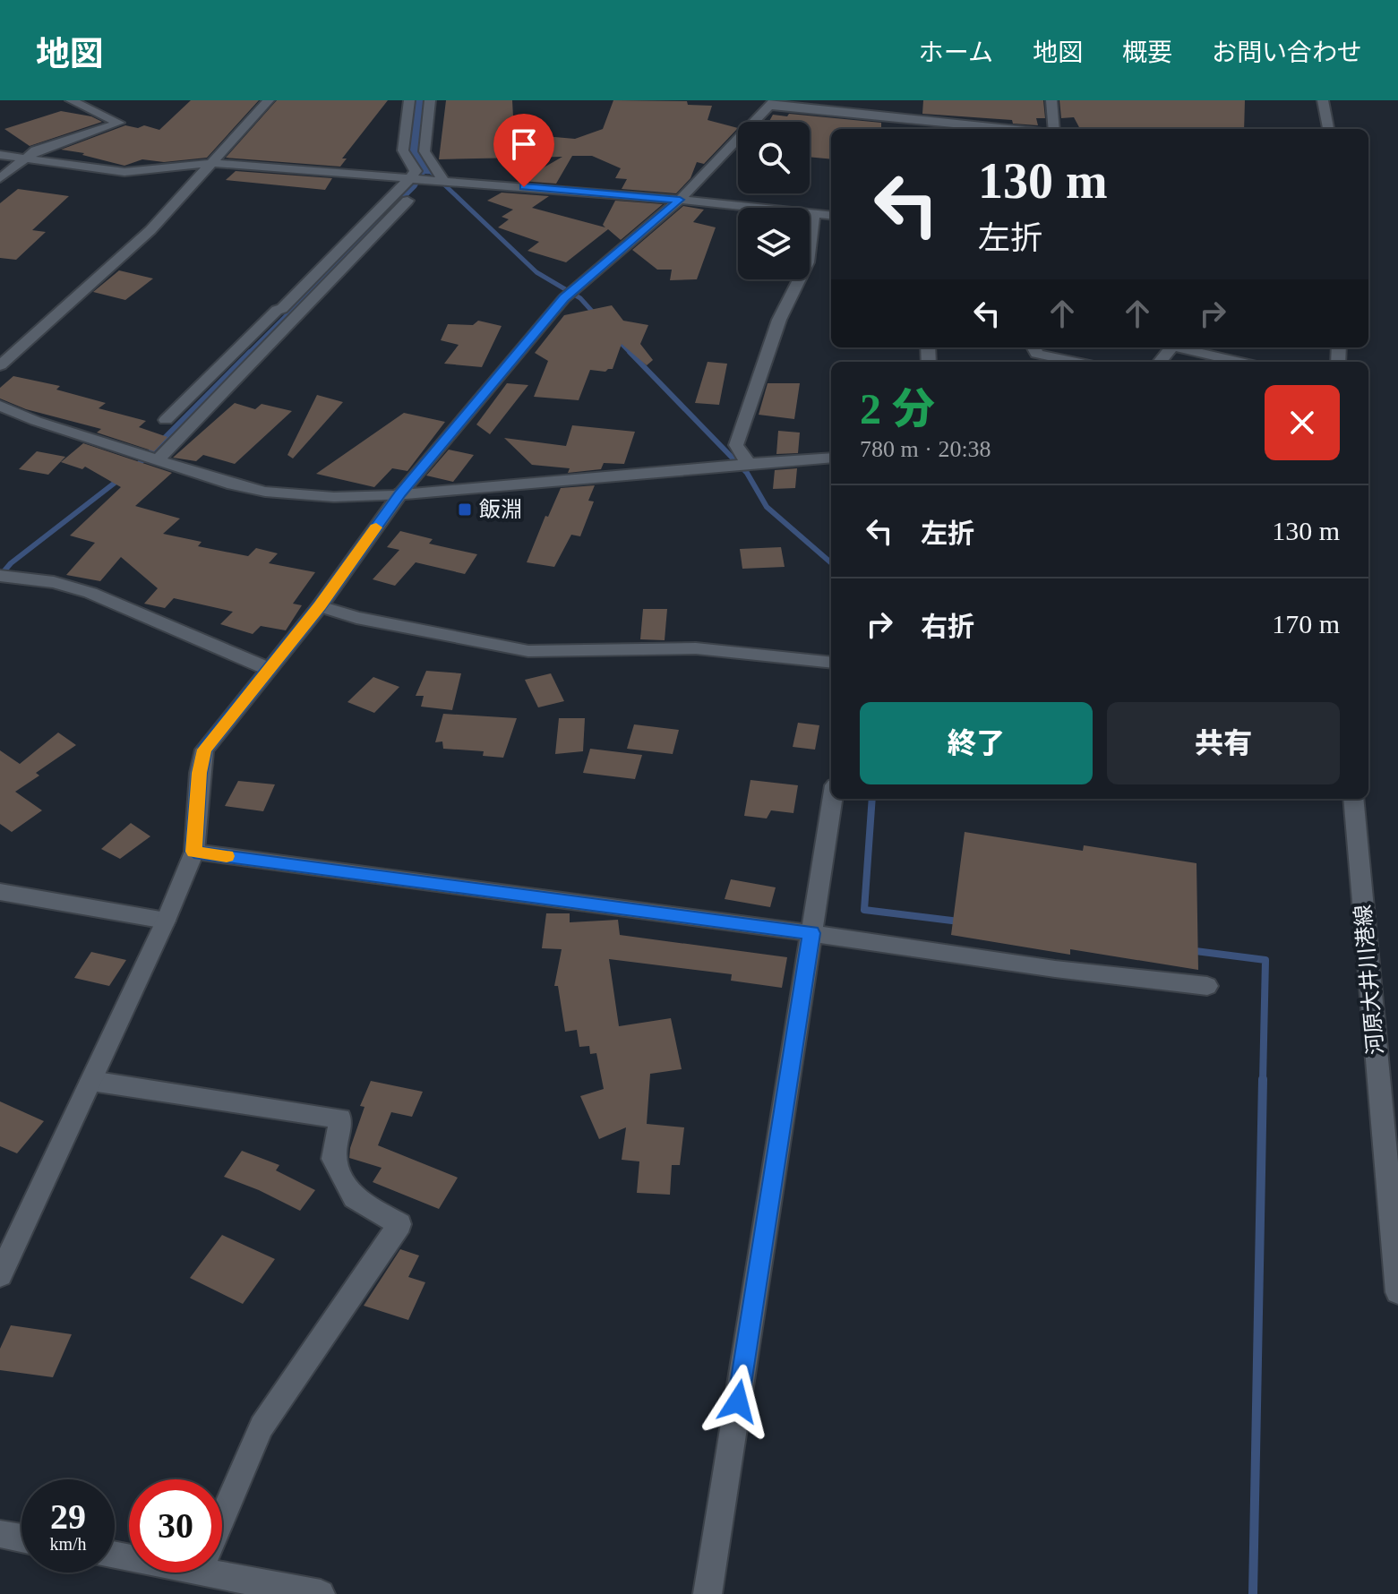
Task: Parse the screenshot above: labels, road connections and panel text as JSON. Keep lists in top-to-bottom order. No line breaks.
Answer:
{"streets":{"street":["河原大井川港線"]},"places":{"transit":["飯淵"]},"page":{"header":"地図","nav":["ホーム","地図","概要","お問い合わせ"],"turn":["130 m","左折"],"heading":["2 分","780 m · 20:38"],"list":[{"name":"左折","value":"130 m"},{"name":"右折","value":"170 m"}],"buttons":["終了","共有"],"speed":"29 km/h","limit":"30"}}
